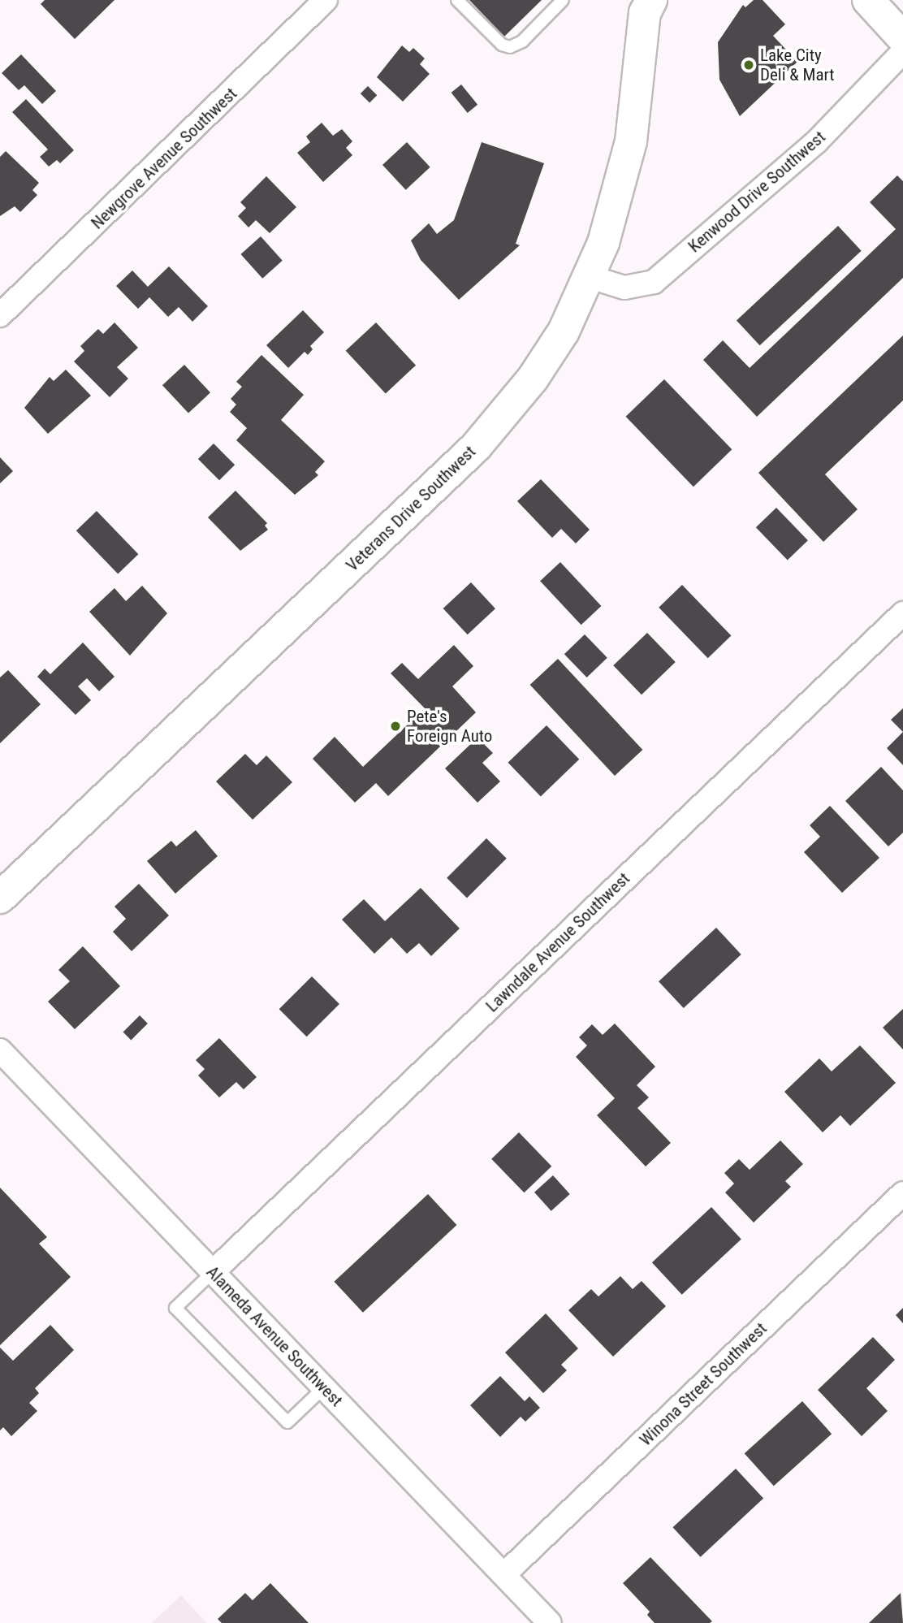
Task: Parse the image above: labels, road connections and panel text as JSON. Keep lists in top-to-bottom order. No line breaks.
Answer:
{"streets":{"street":["Newgrove Avenue Southwest","Kenwood Drive Southwest","Veterans Drive Southwest","Lawndale Avenue Southwest","Alameda Avenue Southwest","Winona Street Southwest"]},"crossings":[["Kenwood Drive Southwest","Veterans Drive Southwest"],["Lawndale Avenue Southwest","Alameda Avenue Southwest"],["Alameda Avenue Southwest","Winona Street Southwest"]],"places":["Lake City Deli & Mart","Pete's Foreign Auto"]}
